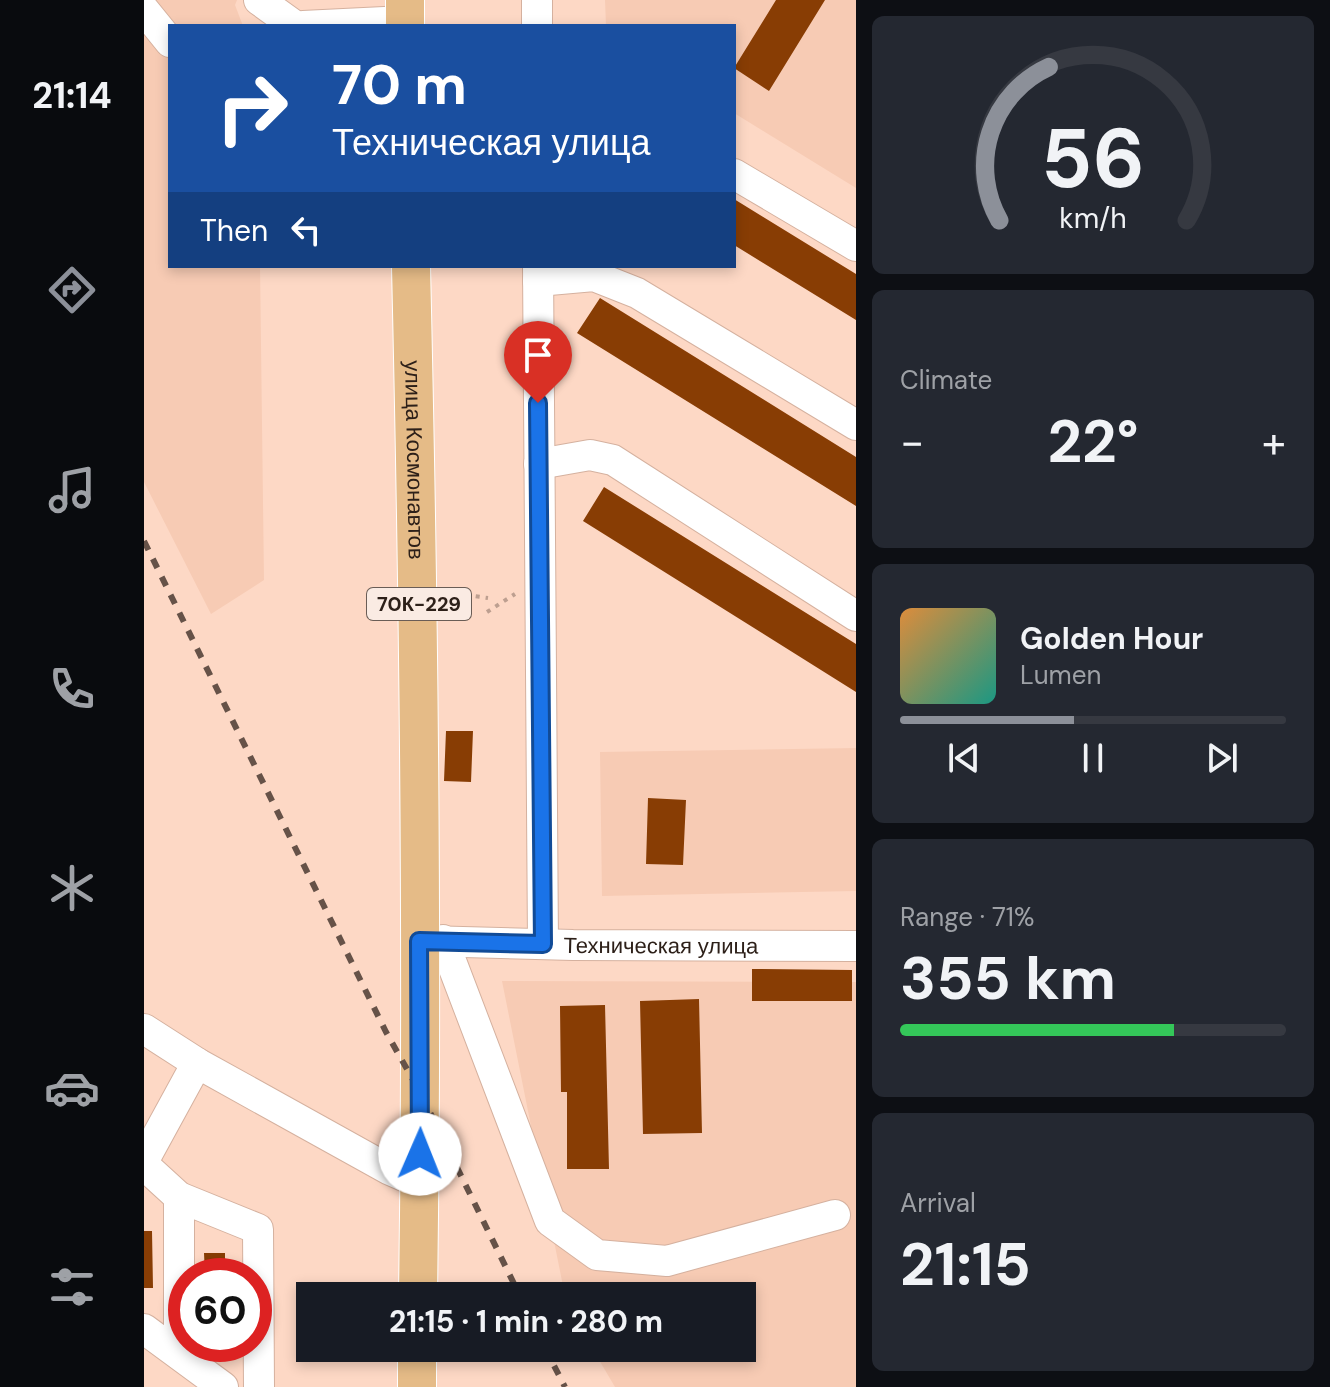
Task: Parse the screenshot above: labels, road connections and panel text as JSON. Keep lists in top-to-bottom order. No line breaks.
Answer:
{"streets":{"main road":["улица Космонавтов","70К-229"],"street":["Техническая улица"]},"crossings":[["улица Космонавтов","70К-229"],["улица Космонавтов","Техническая улица"],["70К-229","Техническая улица"]],"page":{"tabs":"21:14","turn":["70 m","Техническая улица"],"then":"Then","tile":["Climate",["Range · 71%","355 km"],["Arrival","21:15"]],"heat":["−","22°","+"],"song":["Golden Hour","Lumen"],"limit":"60","trip":"21:15 · 1 min · 280 m","gauge":["56","km/h"]}}
